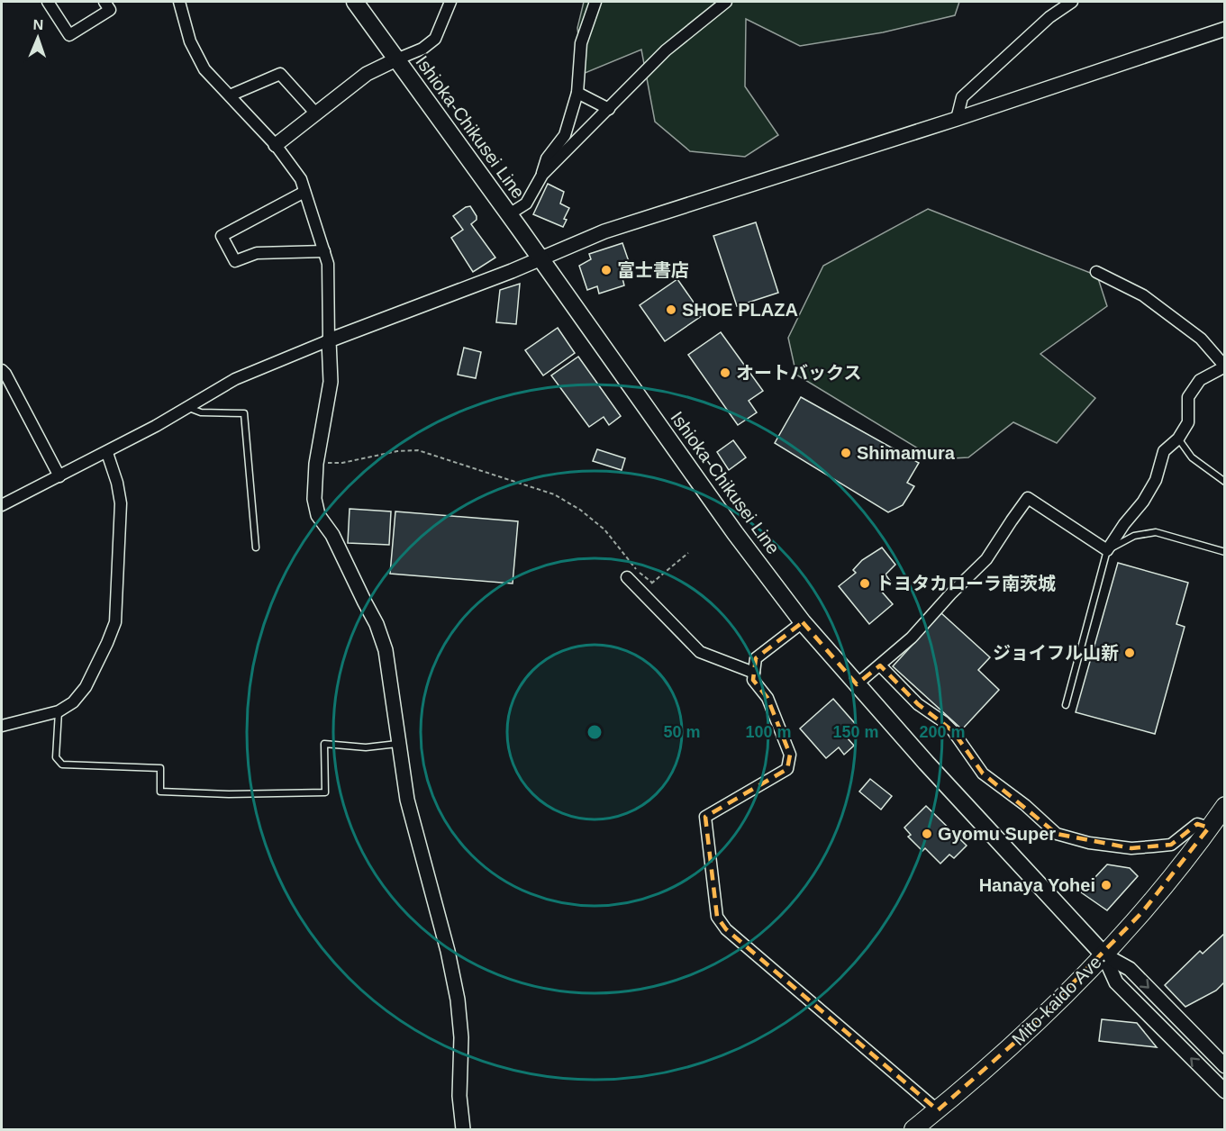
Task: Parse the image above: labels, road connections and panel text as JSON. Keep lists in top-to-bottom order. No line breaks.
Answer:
{"streets":{"highway":["Mito-kaido Ave."],"main road":["Ishioka-Chikusei Line"]},"crossings":[["Ishioka-Chikusei Line","Mito-kaido Ave."]],"places":["富士書店","SHOE PLAZA","オートバックス","Shimamura","トヨタカローラ南茨城","ジョイフル山新","Gyomu Super","Hanaya Yohei"],"north":"top","rings":["50 m","100 m","150 m","200 m"]}
